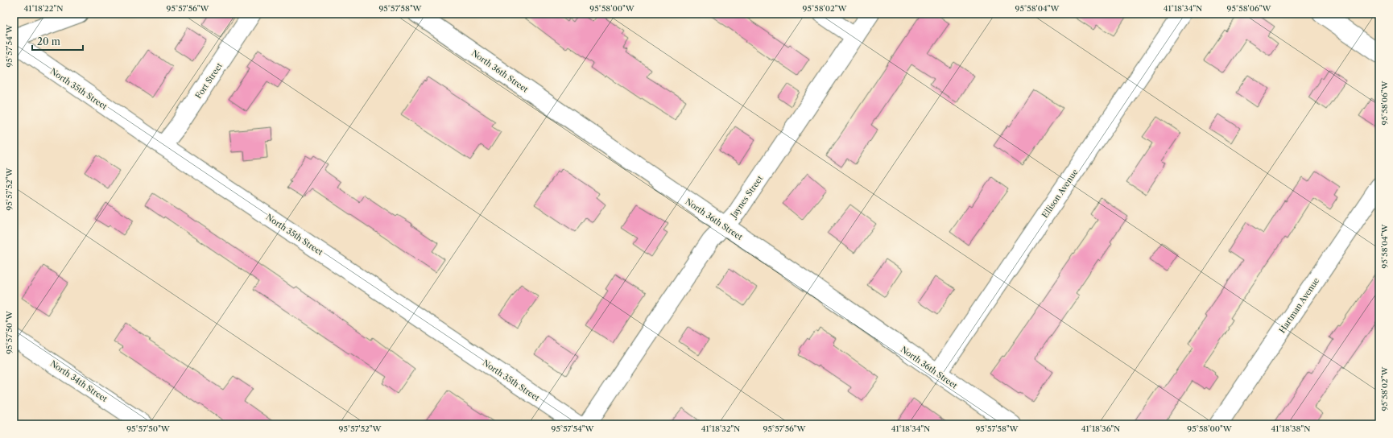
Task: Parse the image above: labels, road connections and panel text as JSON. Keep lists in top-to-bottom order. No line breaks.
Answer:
{"streets":{"street":["North 36th Street","Fort Street","North 35th Street","Ellison Avenue","Jaynes Street","Hartman Avenue","North 34th Street"]},"crossings":[["North 36th Street","Ellison Avenue"],["North 36th Street","Jaynes Street"],["Fort Street","North 35th Street"]],"scale_bar":"20 m","coordinates":["41°18'22\"N","95°57'56\"W","95°57'58\"W","95°58'00\"W","95°58'02\"W","95°58'04\"W","41°18'34\"N","95°58'06\"W","95°57'54\"W","95°57'52\"W","95°57'50\"W","41°18'32\"N","41°18'36\"N","41°18'38\"N"]}
